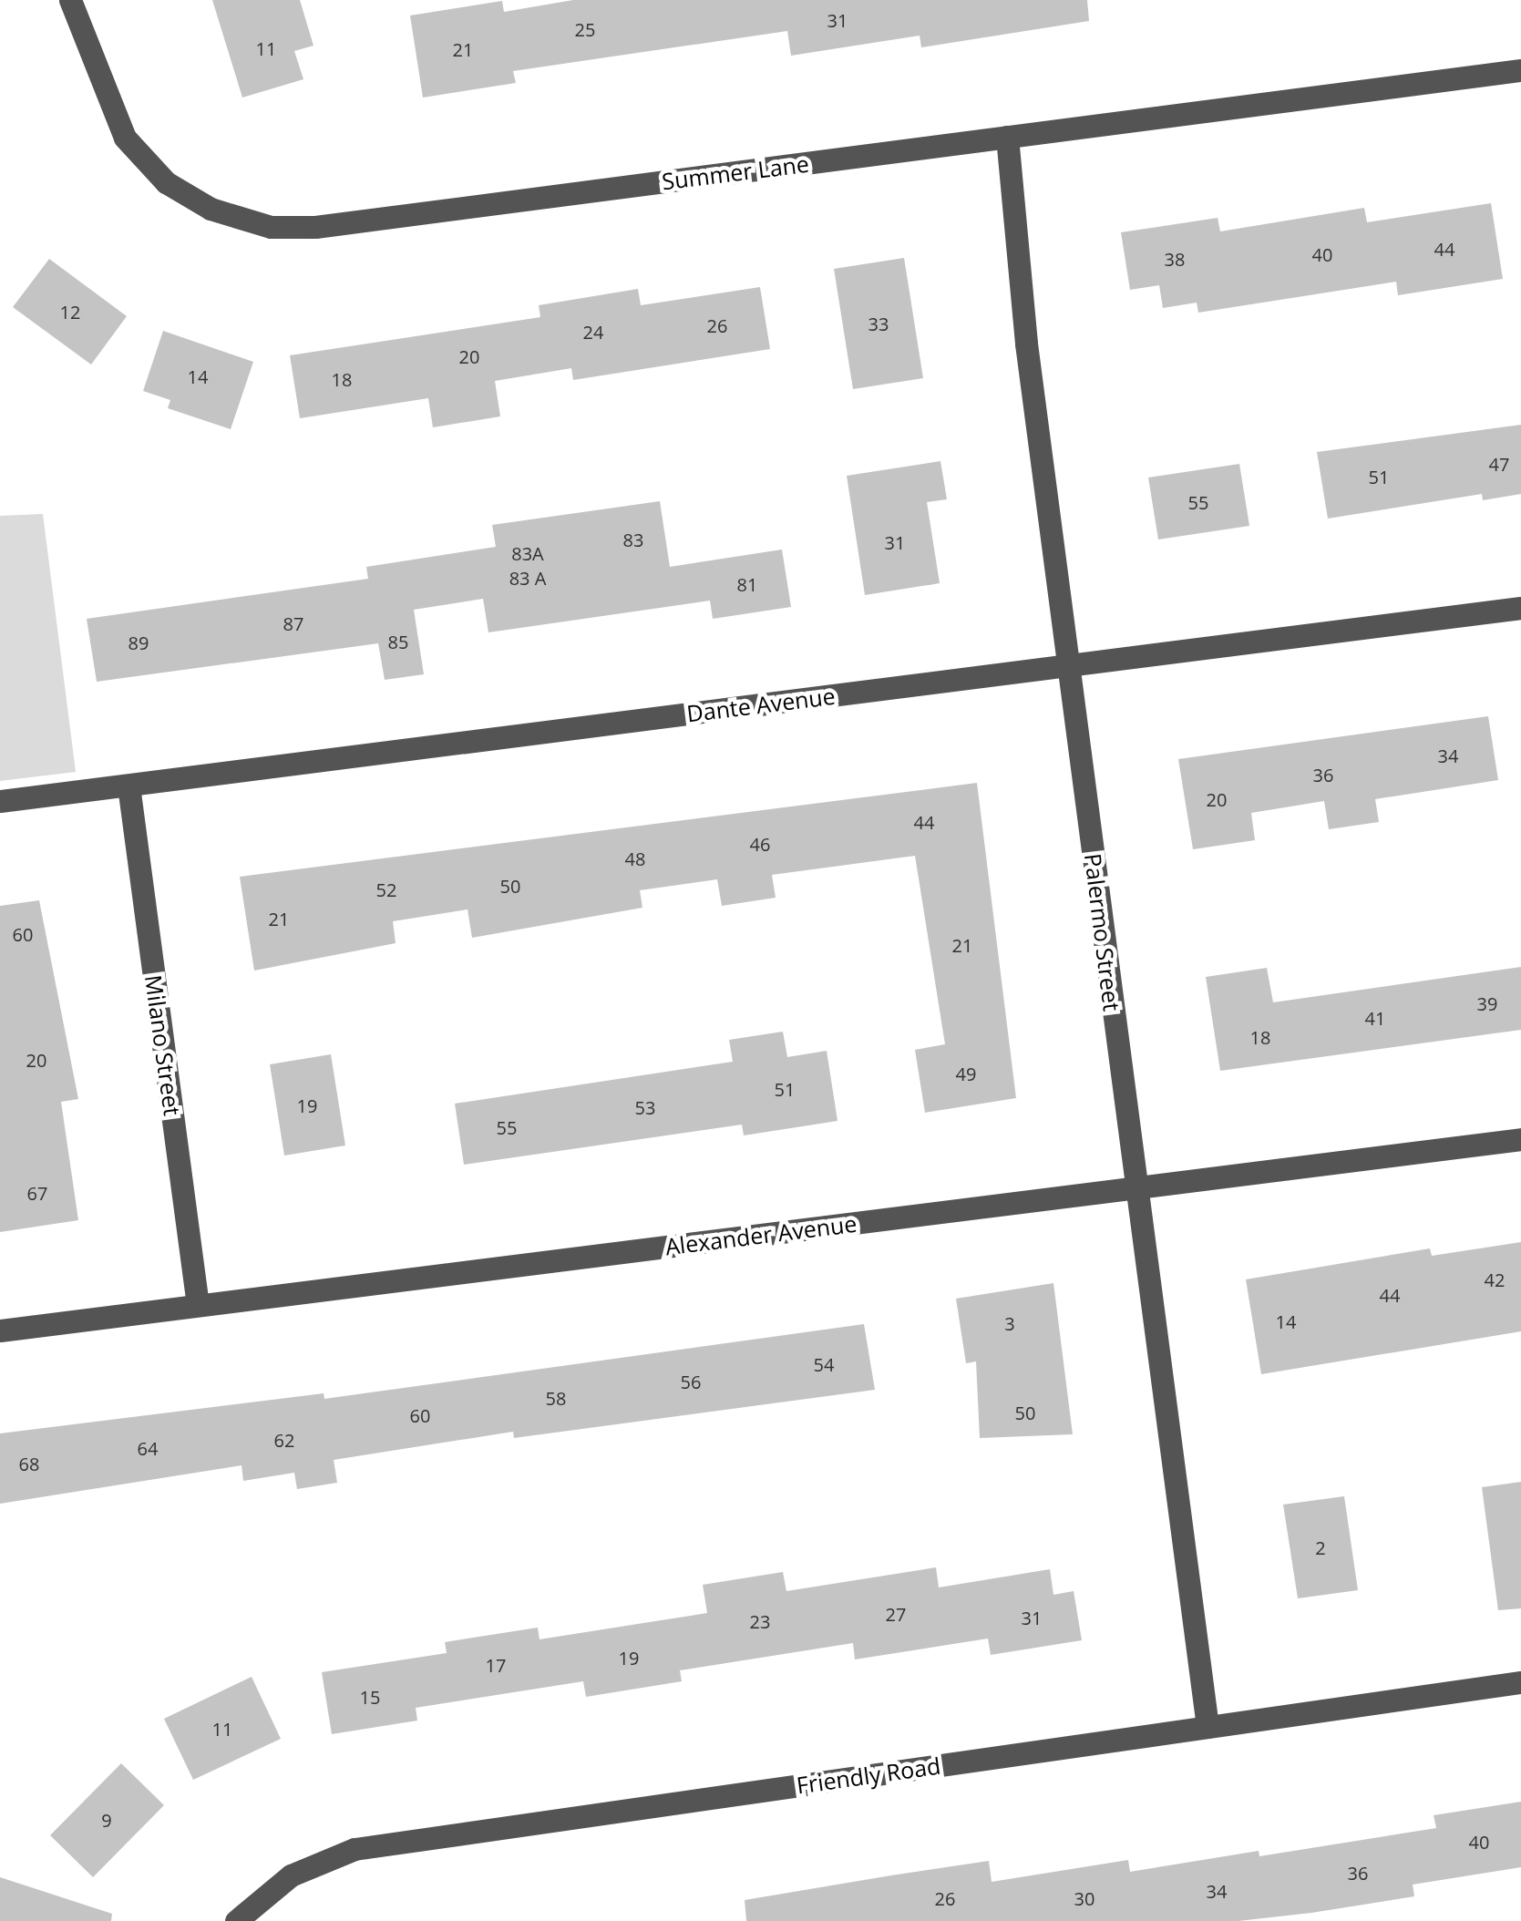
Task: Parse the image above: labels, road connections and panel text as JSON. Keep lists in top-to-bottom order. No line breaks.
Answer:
{"streets":{"street":["Summer Lane","Dante Avenue","Palermo Street","Milano Street","Alexander Avenue","Friendly Road"]},"crossings":[["Summer Lane","Palermo Street"],["Dante Avenue","Palermo Street"],["Dante Avenue","Milano Street"],["Palermo Street","Alexander Avenue"],["Palermo Street","Friendly Road"],["Milano Street","Alexander Avenue"]],"house_numbers":["31","25","11","21","44","40","38","12","33","26","24","20","14","18","47","51","55","83","31","83A","83 A","81","87","85","89","34","36","20","44","46","48","50","52","21","60","21","39","41","18","20","49","51","19","53","55","67","42","44","14","3","54","56","58","50","60","62","64","68","2","27","31","23","19","17","15","11","9","40","36","34","26","30"]}
